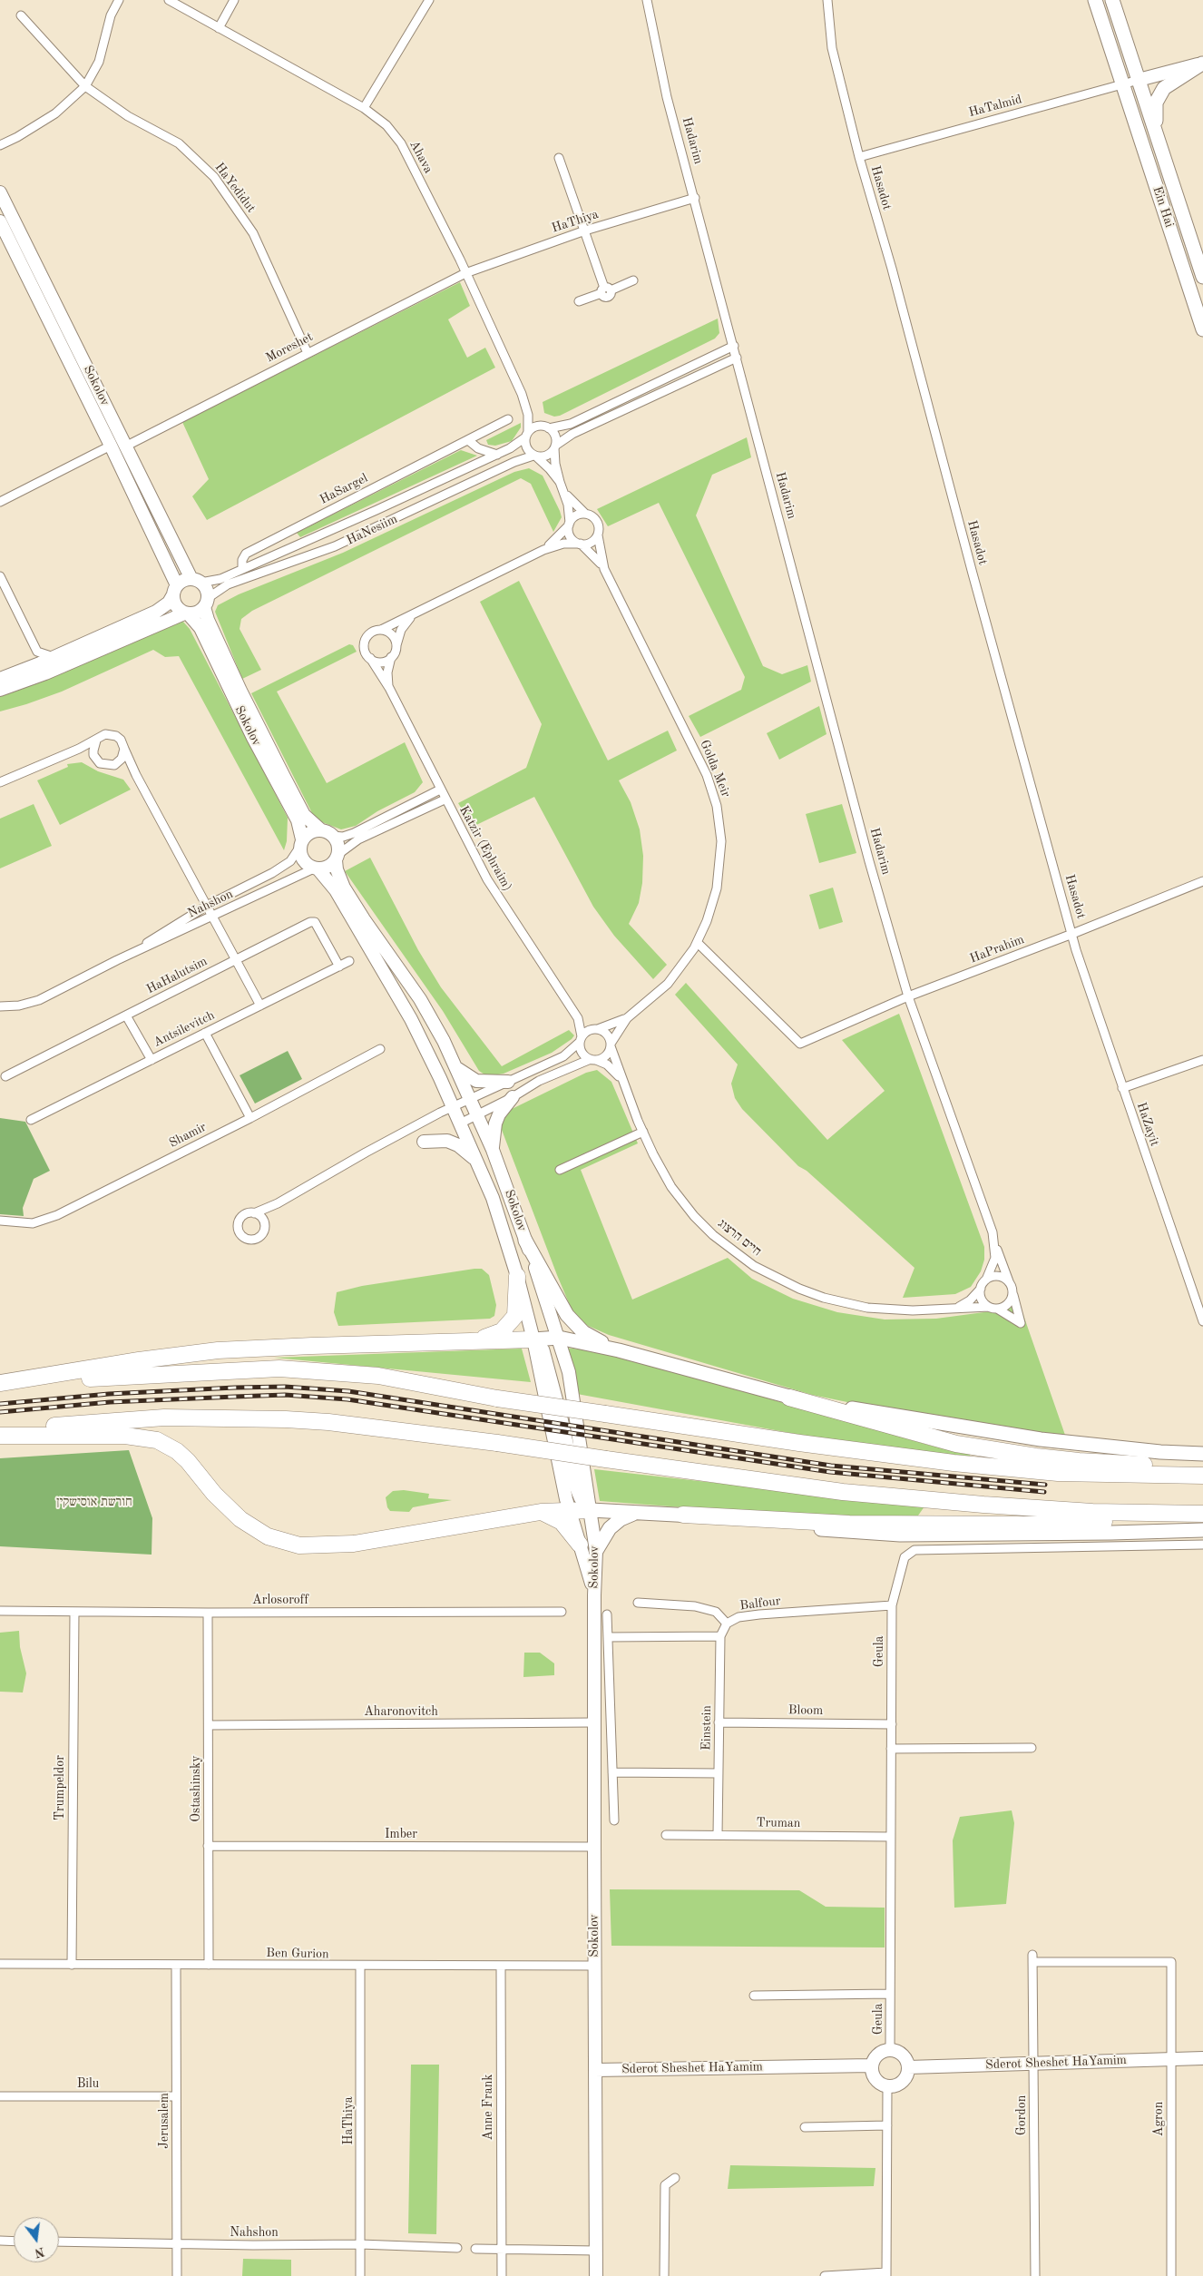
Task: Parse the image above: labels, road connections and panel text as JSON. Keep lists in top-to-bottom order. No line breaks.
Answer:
{"streets":{"main road":["Ein Hai","Sokolov","Sderot Sheshet HaYamim"],"street":["HaTalmid","Hadarim","Ahava","HaYedidut","Hasadot","HaThiya","Moreshet","HaSargel","HaNesiim","Golda Meir","Katzir (Ephraim)","Nahshon","HaPrahim","HaHalutsim","Antsilevitch","HaZayit","Shamir","חיים הרצוג","Arlosoroff","Balfour","Geula","Bloom","Aharonovitch","Einstein","Trumpeldor","Ostashinsky","Truman","Imber","Ben Gurion","Bilu","Anne Frank","Gordon","Agron","Jerusalem"]},"crossings":[["HaTalmid","Hasadot"],["HaTalmid","Ein Hai"],["Hadarim","HaThiya"],["Hadarim","HaPrahim"],["Ahava","HaThiya"],["Ahava","Moreshet"],["Ahava","HaNesiim"],["HaYedidut","Moreshet"],["Hasadot","HaPrahim"],["Hasadot","HaZayit"],["HaThiya","Moreshet"],["HaThiya","Nahshon"],["HaThiya","Ben Gurion"],["Moreshet","Sokolov"],["Sokolov","HaNesiim"],["Sokolov","Nahshon"],["Sokolov","Aharonovitch"],["Sokolov","Imber"],["Sokolov","Ben Gurion"],["Sokolov","Sderot Sheshet HaYamim"],["HaSargel","HaNesiim"],["Golda Meir","Katzir (Ephraim)"],["Golda Meir","HaPrahim"],["Golda Meir","חיים הרצוג"],["Katzir (Ephraim)","חיים הרצוג"],["Nahshon","Jerusalem"],["HaPrahim","HaZayit"],["HaHalutsim","Antsilevitch"],["Arlosoroff","Trumpeldor"],["Arlosoroff","Ostashinsky"],["Balfour","Geula"],["Balfour","Einstein"],["Geula","Bloom"],["Geula","Truman"],["Geula","Sderot Sheshet HaYamim"],["Bloom","Einstein"],["Aharonovitch","Ostashinsky"],["Einstein","Truman"],["Trumpeldor","Ben Gurion"],["Ostashinsky","Imber"],["Ostashinsky","Ben Gurion"],["Ben Gurion","Anne Frank"],["Ben Gurion","Jerusalem"],["Sderot Sheshet HaYamim","Gordon"],["Sderot Sheshet HaYamim","Agron"],["Bilu","Jerusalem"],["Gordon","Agron"]],"parks":["חורשת אוסישקין"],"north":"bottom"}
